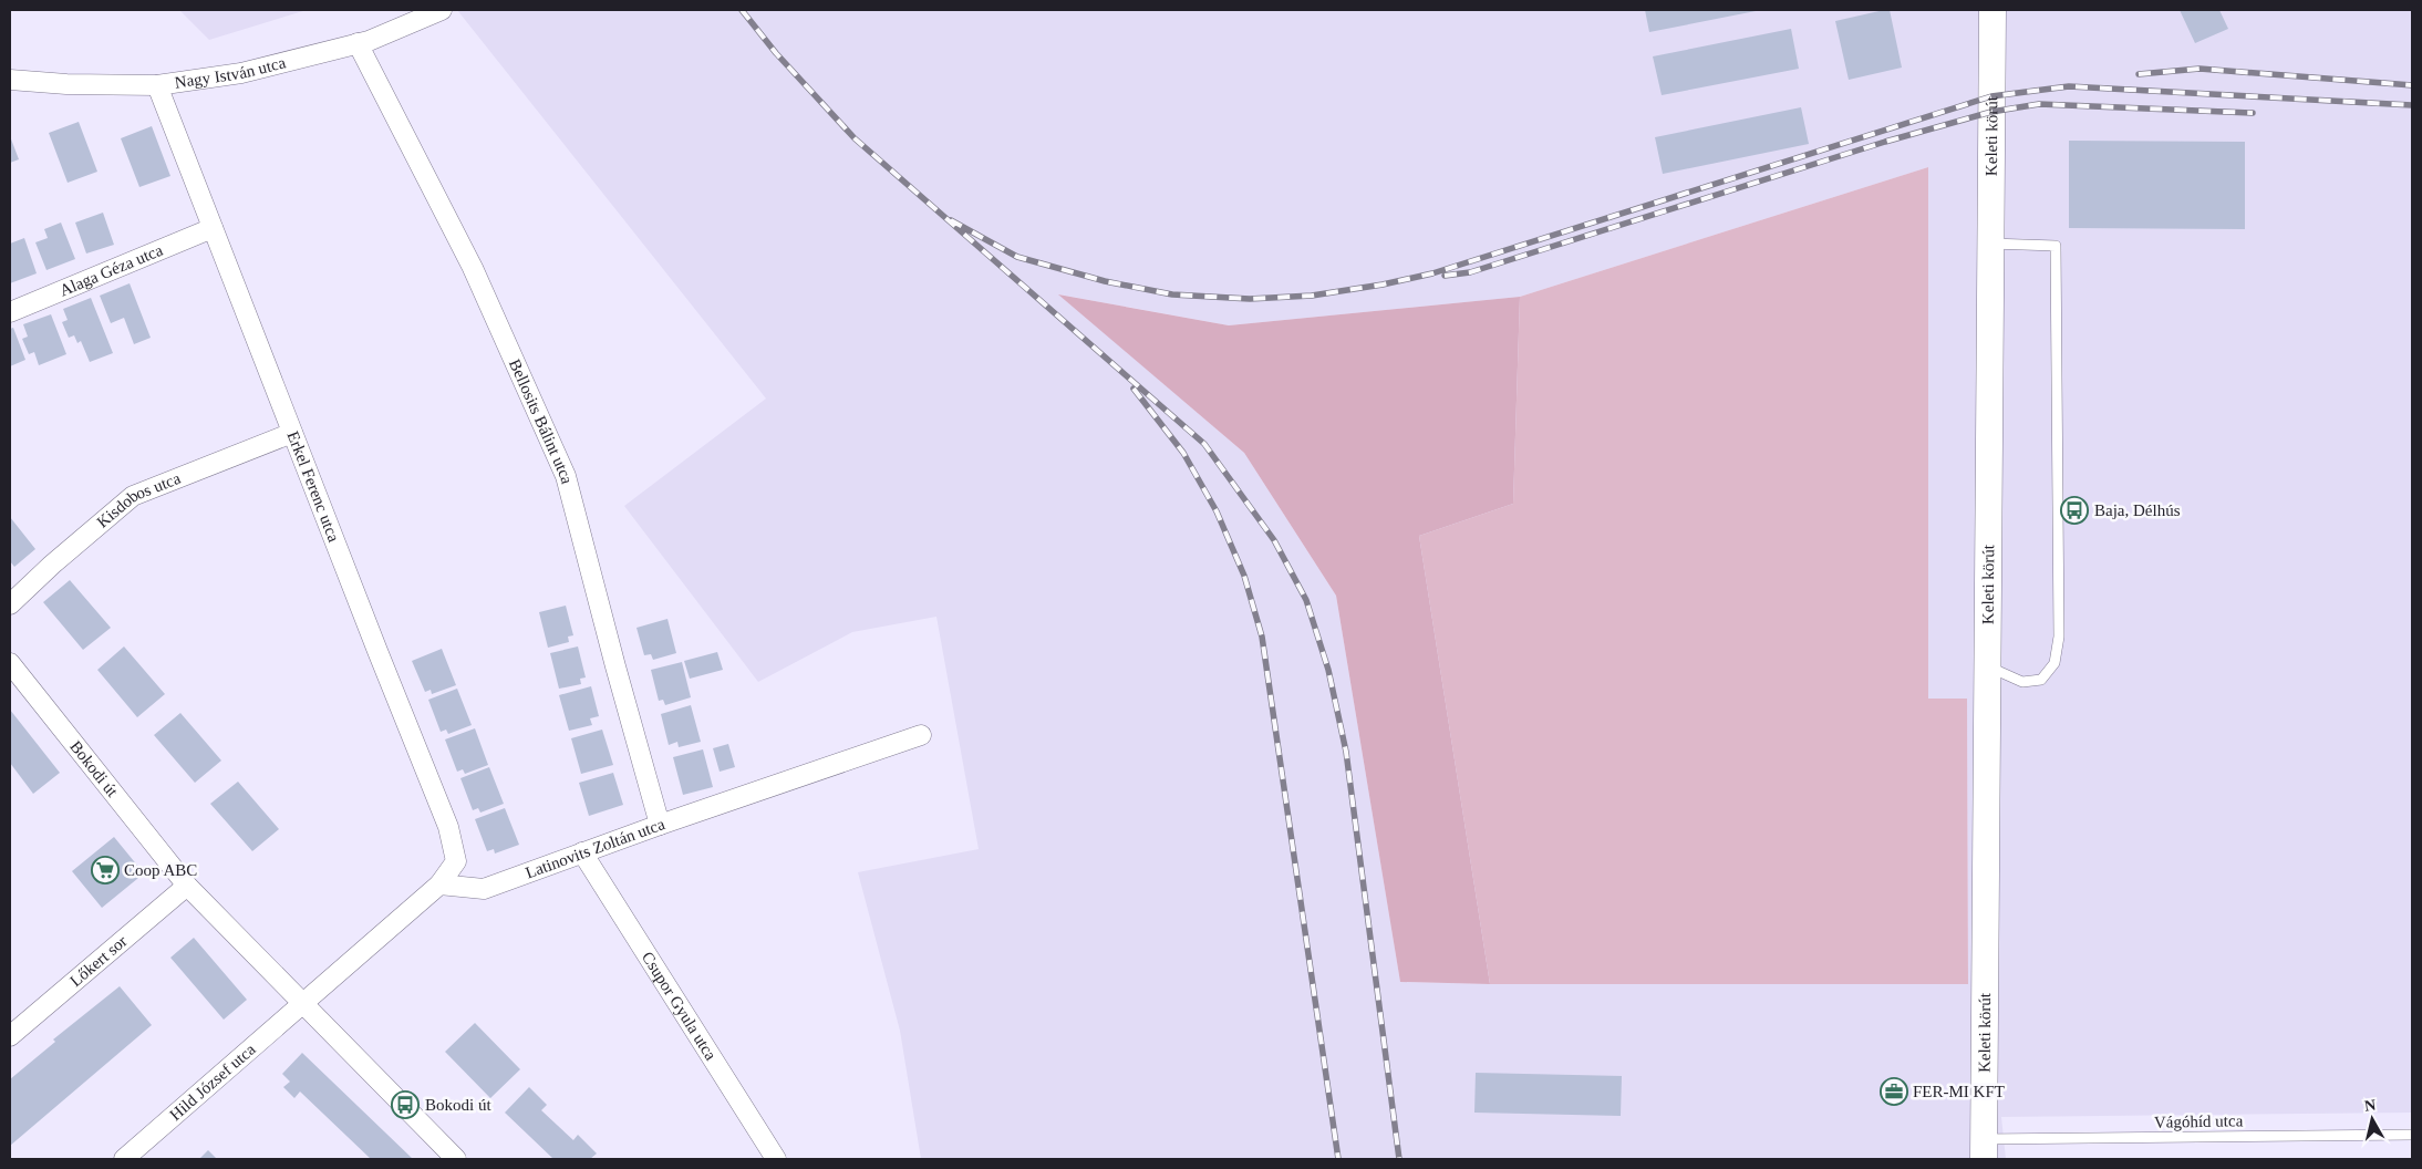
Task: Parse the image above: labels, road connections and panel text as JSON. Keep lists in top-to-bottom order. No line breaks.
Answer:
{"streets":{"main road":["Keleti körút"],"street":["Nagy István utca","Alaga Géza utca","Bellosits Bálint utca","Erkel Ferenc utca","Kisdobos utca","Bokodi út","Latinovits Zoltán utca","Lőkert sor","Csupor Gyula utca","Hild József utca"],"lane":["Vágóhíd utca"]},"crossings":[["Nagy István utca","Bellosits Bálint utca"],["Nagy István utca","Erkel Ferenc utca"],["Keleti körút","Vágóhíd utca"],["Alaga Géza utca","Erkel Ferenc utca"],["Bellosits Bálint utca","Latinovits Zoltán utca"],["Erkel Ferenc utca","Kisdobos utca"],["Erkel Ferenc utca","Latinovits Zoltán utca"],["Bokodi út","Lőkert sor"],["Bokodi út","Hild József utca"],["Latinovits Zoltán utca","Csupor Gyula utca"]],"places":{"bus stop":["Baja, Délhús","Bokodi út"],"supermarket":["Coop ABC"],"office":["FER-MI KFT"]},"north":"top"}
